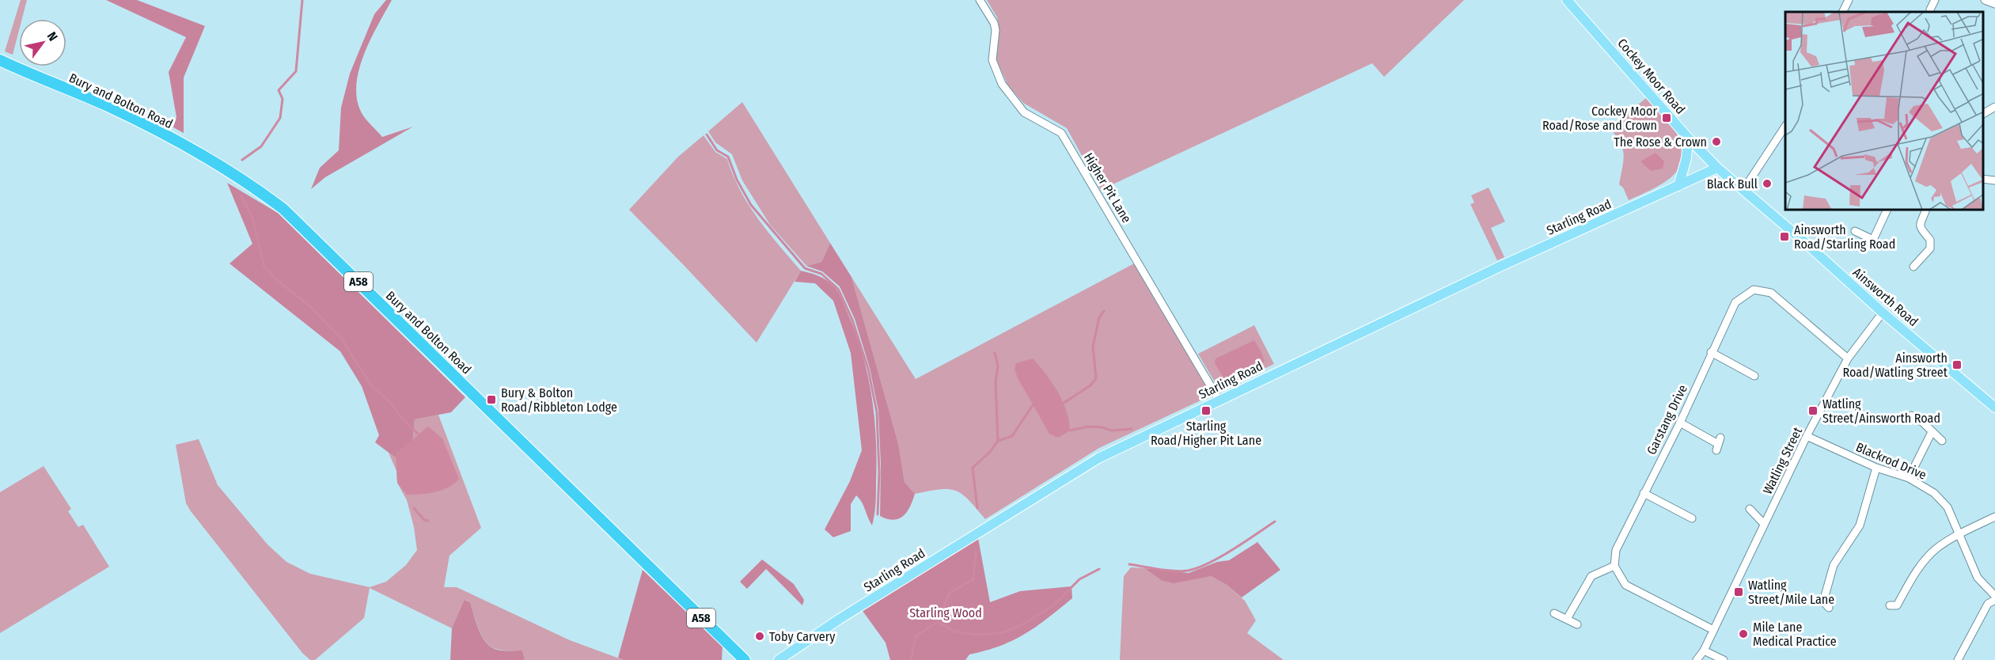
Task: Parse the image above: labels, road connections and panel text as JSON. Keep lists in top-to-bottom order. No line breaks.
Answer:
{"streets":{"highway":["Bury and Bolton Road","A58"],"main road":["Cockey Moor Road","Starling Road","Ainsworth Road"],"street":["Higher Pit Lane","Garstang Drive","Watling Street","Blackrod Drive"]},"crossings":[["Cockey Moor Road","Starling Road"],["Cockey Moor Road","Ainsworth Road"],["Higher Pit Lane","Starling Road"],["Starling Road","Ainsworth Road"],["Ainsworth Road","Watling Street"],["Garstang Drive","Watling Street"],["Watling Street","Blackrod Drive"]],"parks":["Starling Wood"],"places":{"transit":["Cockey Moor Road/Rose and Crown","Ainsworth Road/Starling Road","Ainsworth Road/Watling Street","Bury & Bolton Road/Ribbleton Lodge","Starling Road/Higher Pit Lane","Watling Street/Ainsworth Road","Watling Street/Mile Lane"],"other":["The Rose & Crown","Black Bull","Mile Lane Medical Practice","Toby Carvery"]},"north":"top right"}
